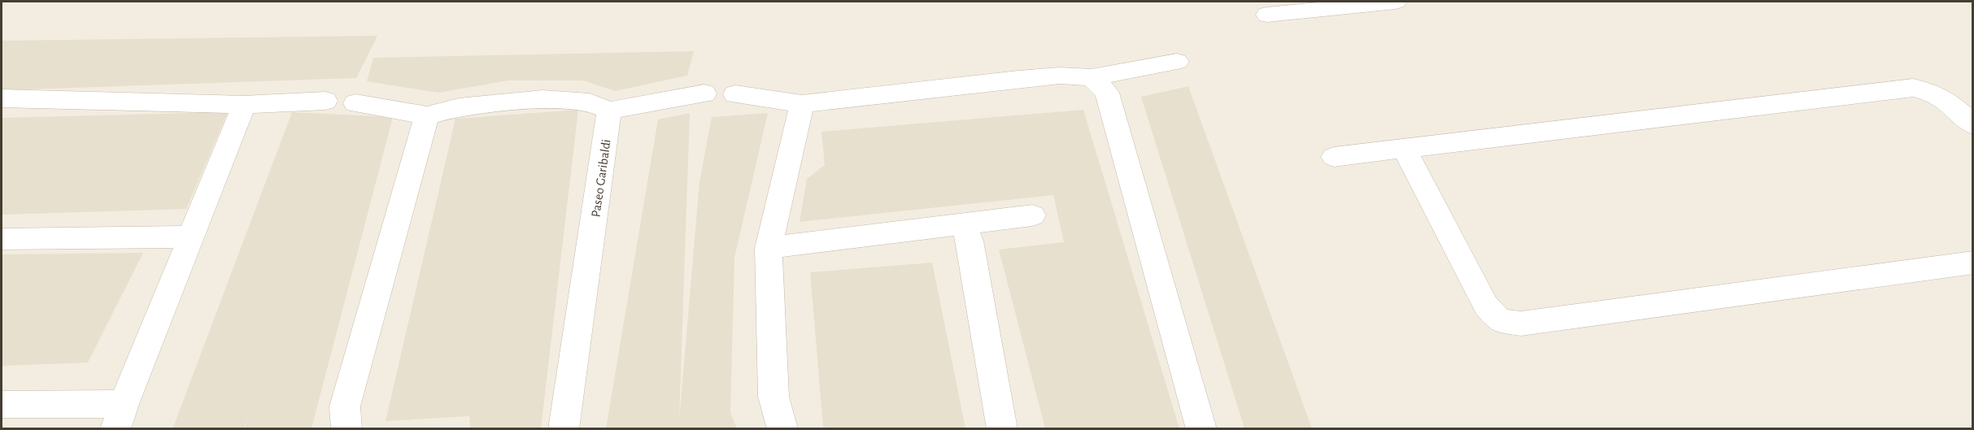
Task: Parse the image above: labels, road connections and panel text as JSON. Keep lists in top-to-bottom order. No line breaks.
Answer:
{"streets":{"street":["Paseo Garibaldi"]}}
